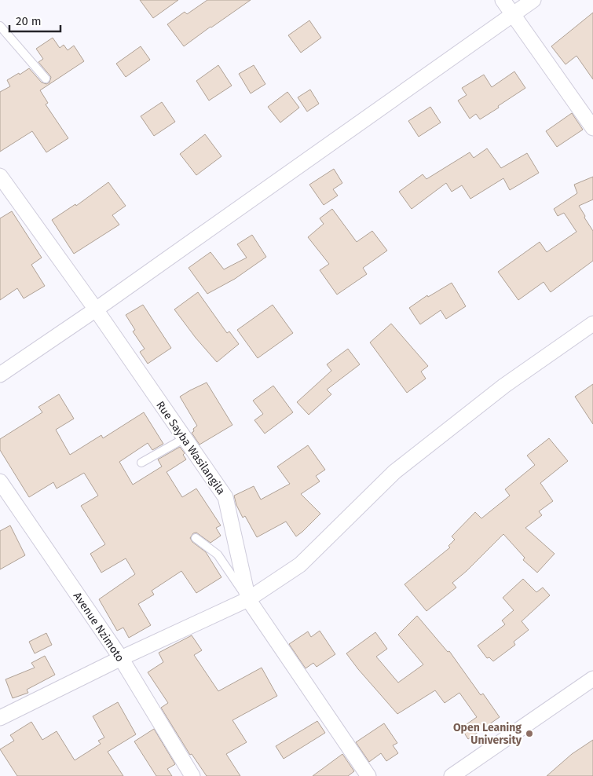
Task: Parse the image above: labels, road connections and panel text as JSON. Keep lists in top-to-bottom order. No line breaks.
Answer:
{"streets":{"street":["Rue Sayba Wasilangila","Avenue Nzimoto"]},"places":["Open Leaning University"],"scale_bar":"20 m"}
